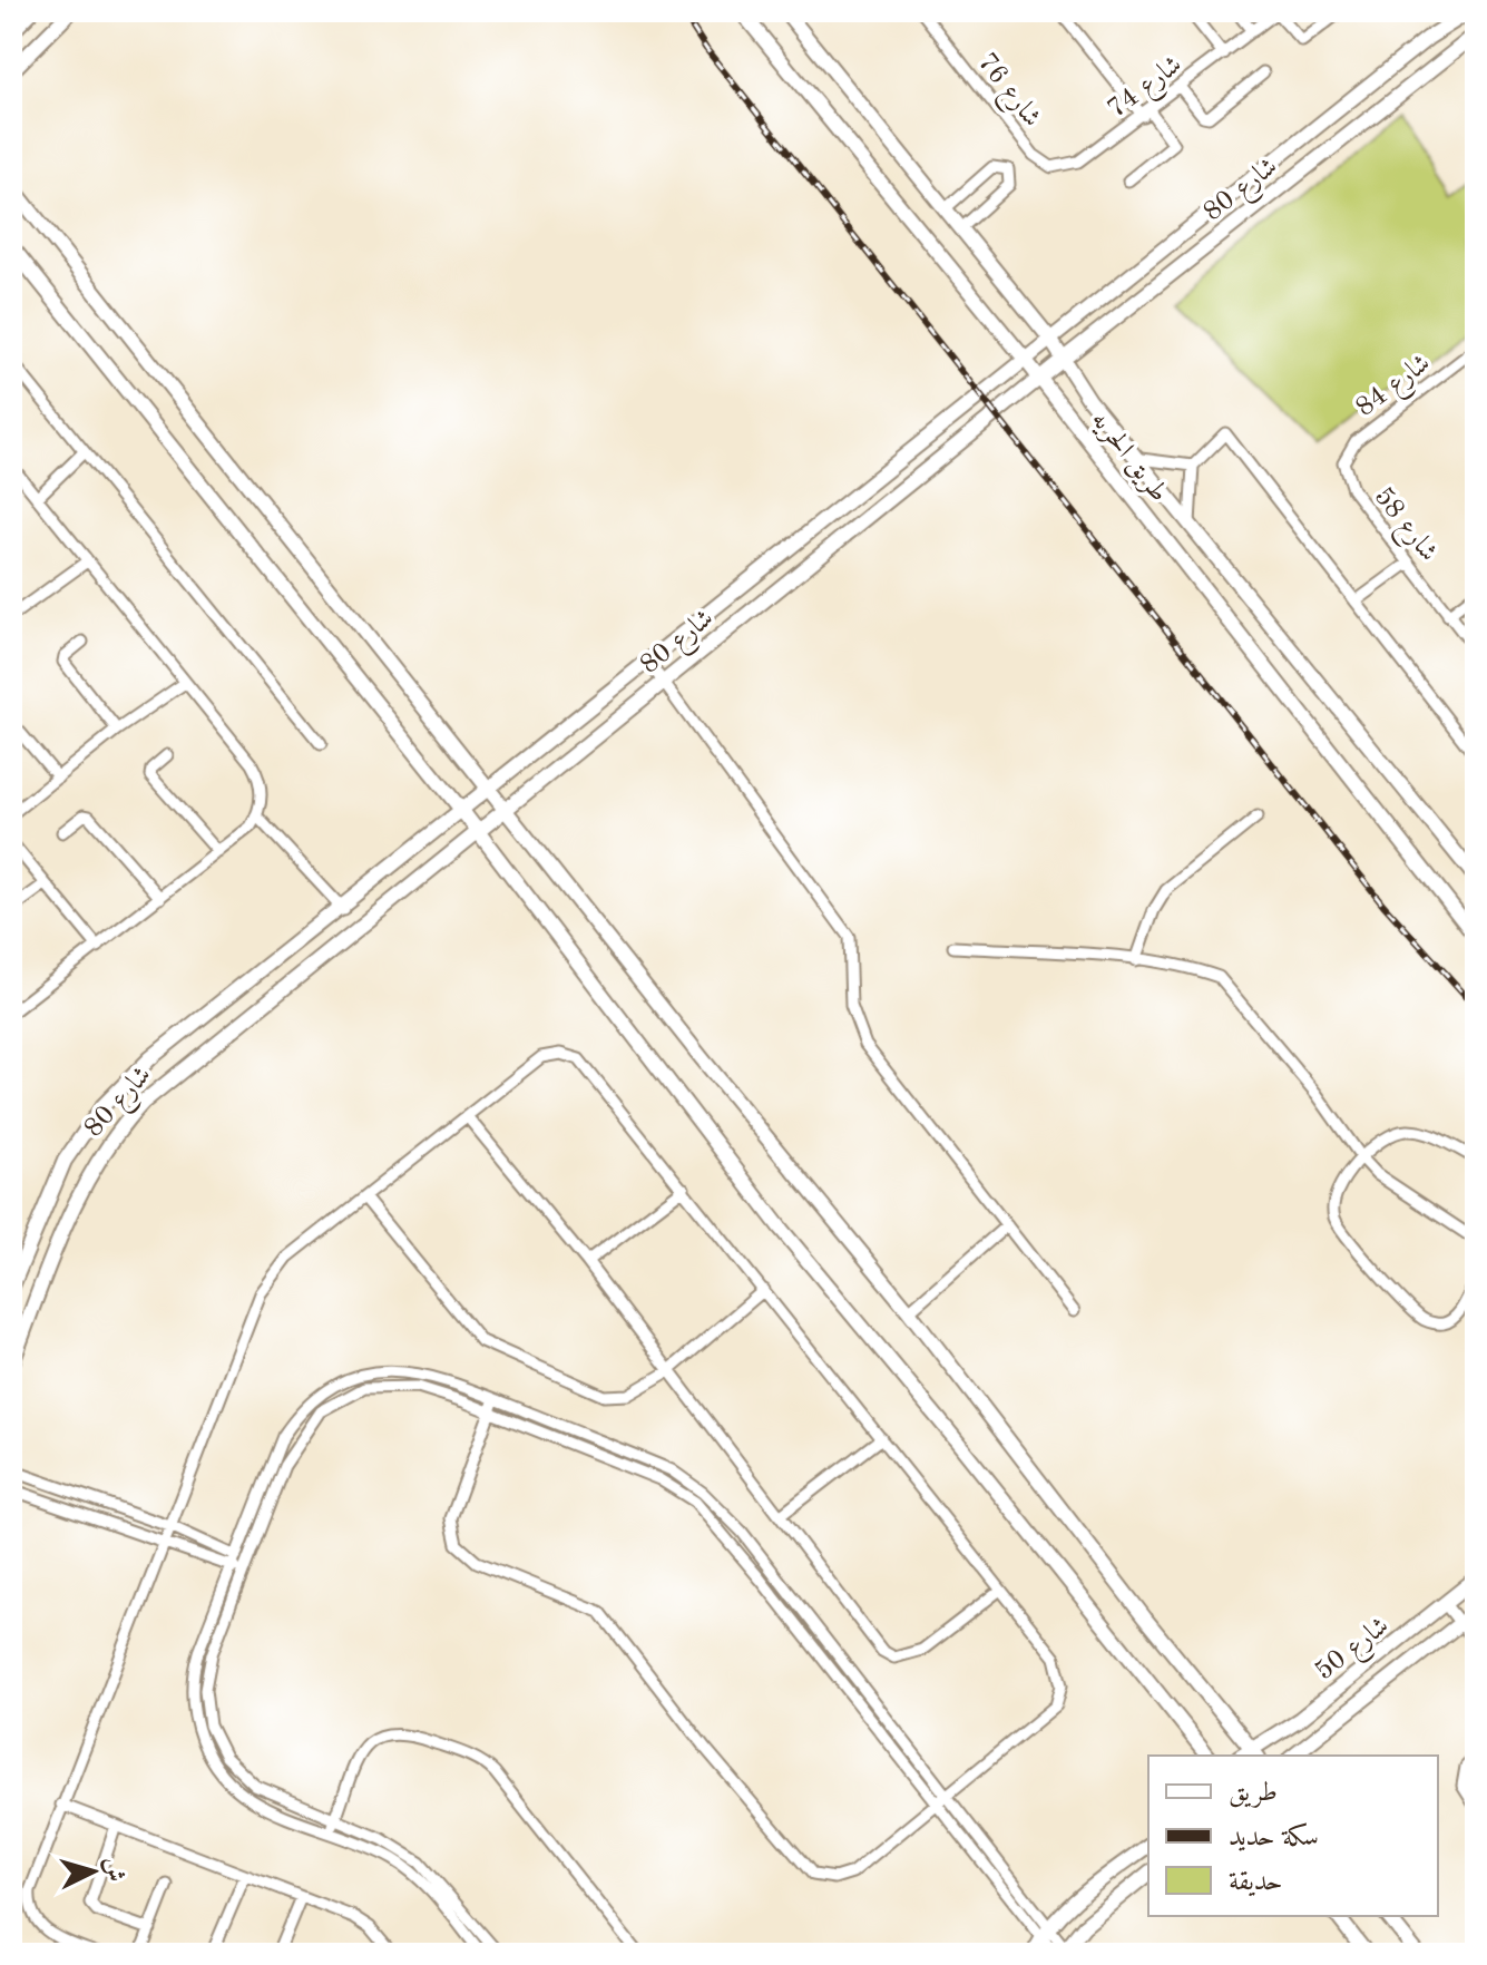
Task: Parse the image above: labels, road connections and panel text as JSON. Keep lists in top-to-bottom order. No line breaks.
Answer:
{"streets":{"street":["شارع 74","شارع 76","شارع 80","شارع 84","طريق الحريه","شارع 58","شارع 50"]},"crossings":[["شارع 74","شارع 76"],["شارع 80","طريق الحريه"],["شارع 84","شارع 58"]],"legend":["طريق","سكة حديد","حديقة"],"north":"right"}
